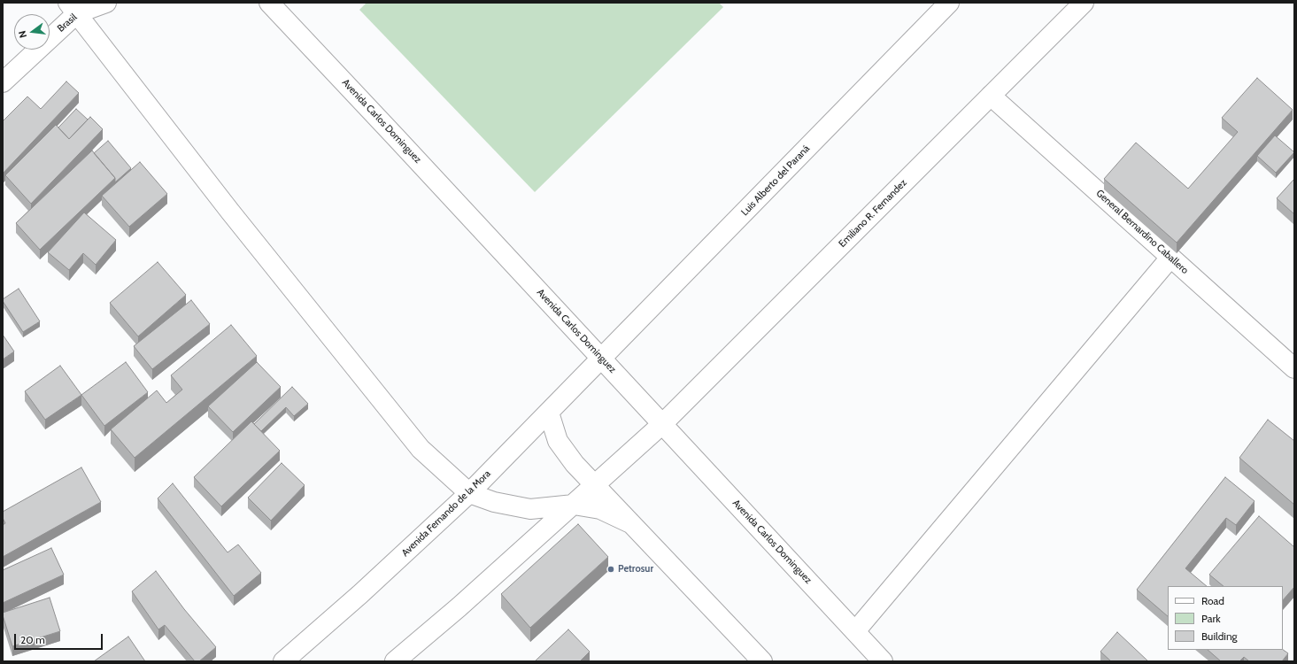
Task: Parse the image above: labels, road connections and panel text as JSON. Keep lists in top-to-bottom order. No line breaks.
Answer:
{"streets":{"main road":["Brasil","Avenida Carlos Dominguez","Luis Alberto del Paraná","Emiliano R. Fernandez","General Bernardino Caballero","Avenida Fernando de la Mora"]},"crossings":[["Avenida Carlos Dominguez","Luis Alberto del Paraná"],["Avenida Carlos Dominguez","Emiliano R. Fernandez"],["Avenida Carlos Dominguez","Avenida Fernando de la Mora"],["Luis Alberto del Paraná","Avenida Fernando de la Mora"],["Emiliano R. Fernandez","General Bernardino Caballero"]],"places":["Petrosur"],"legend":["Road","Park","Building"],"scale_bar":"20 m","north":"left"}
